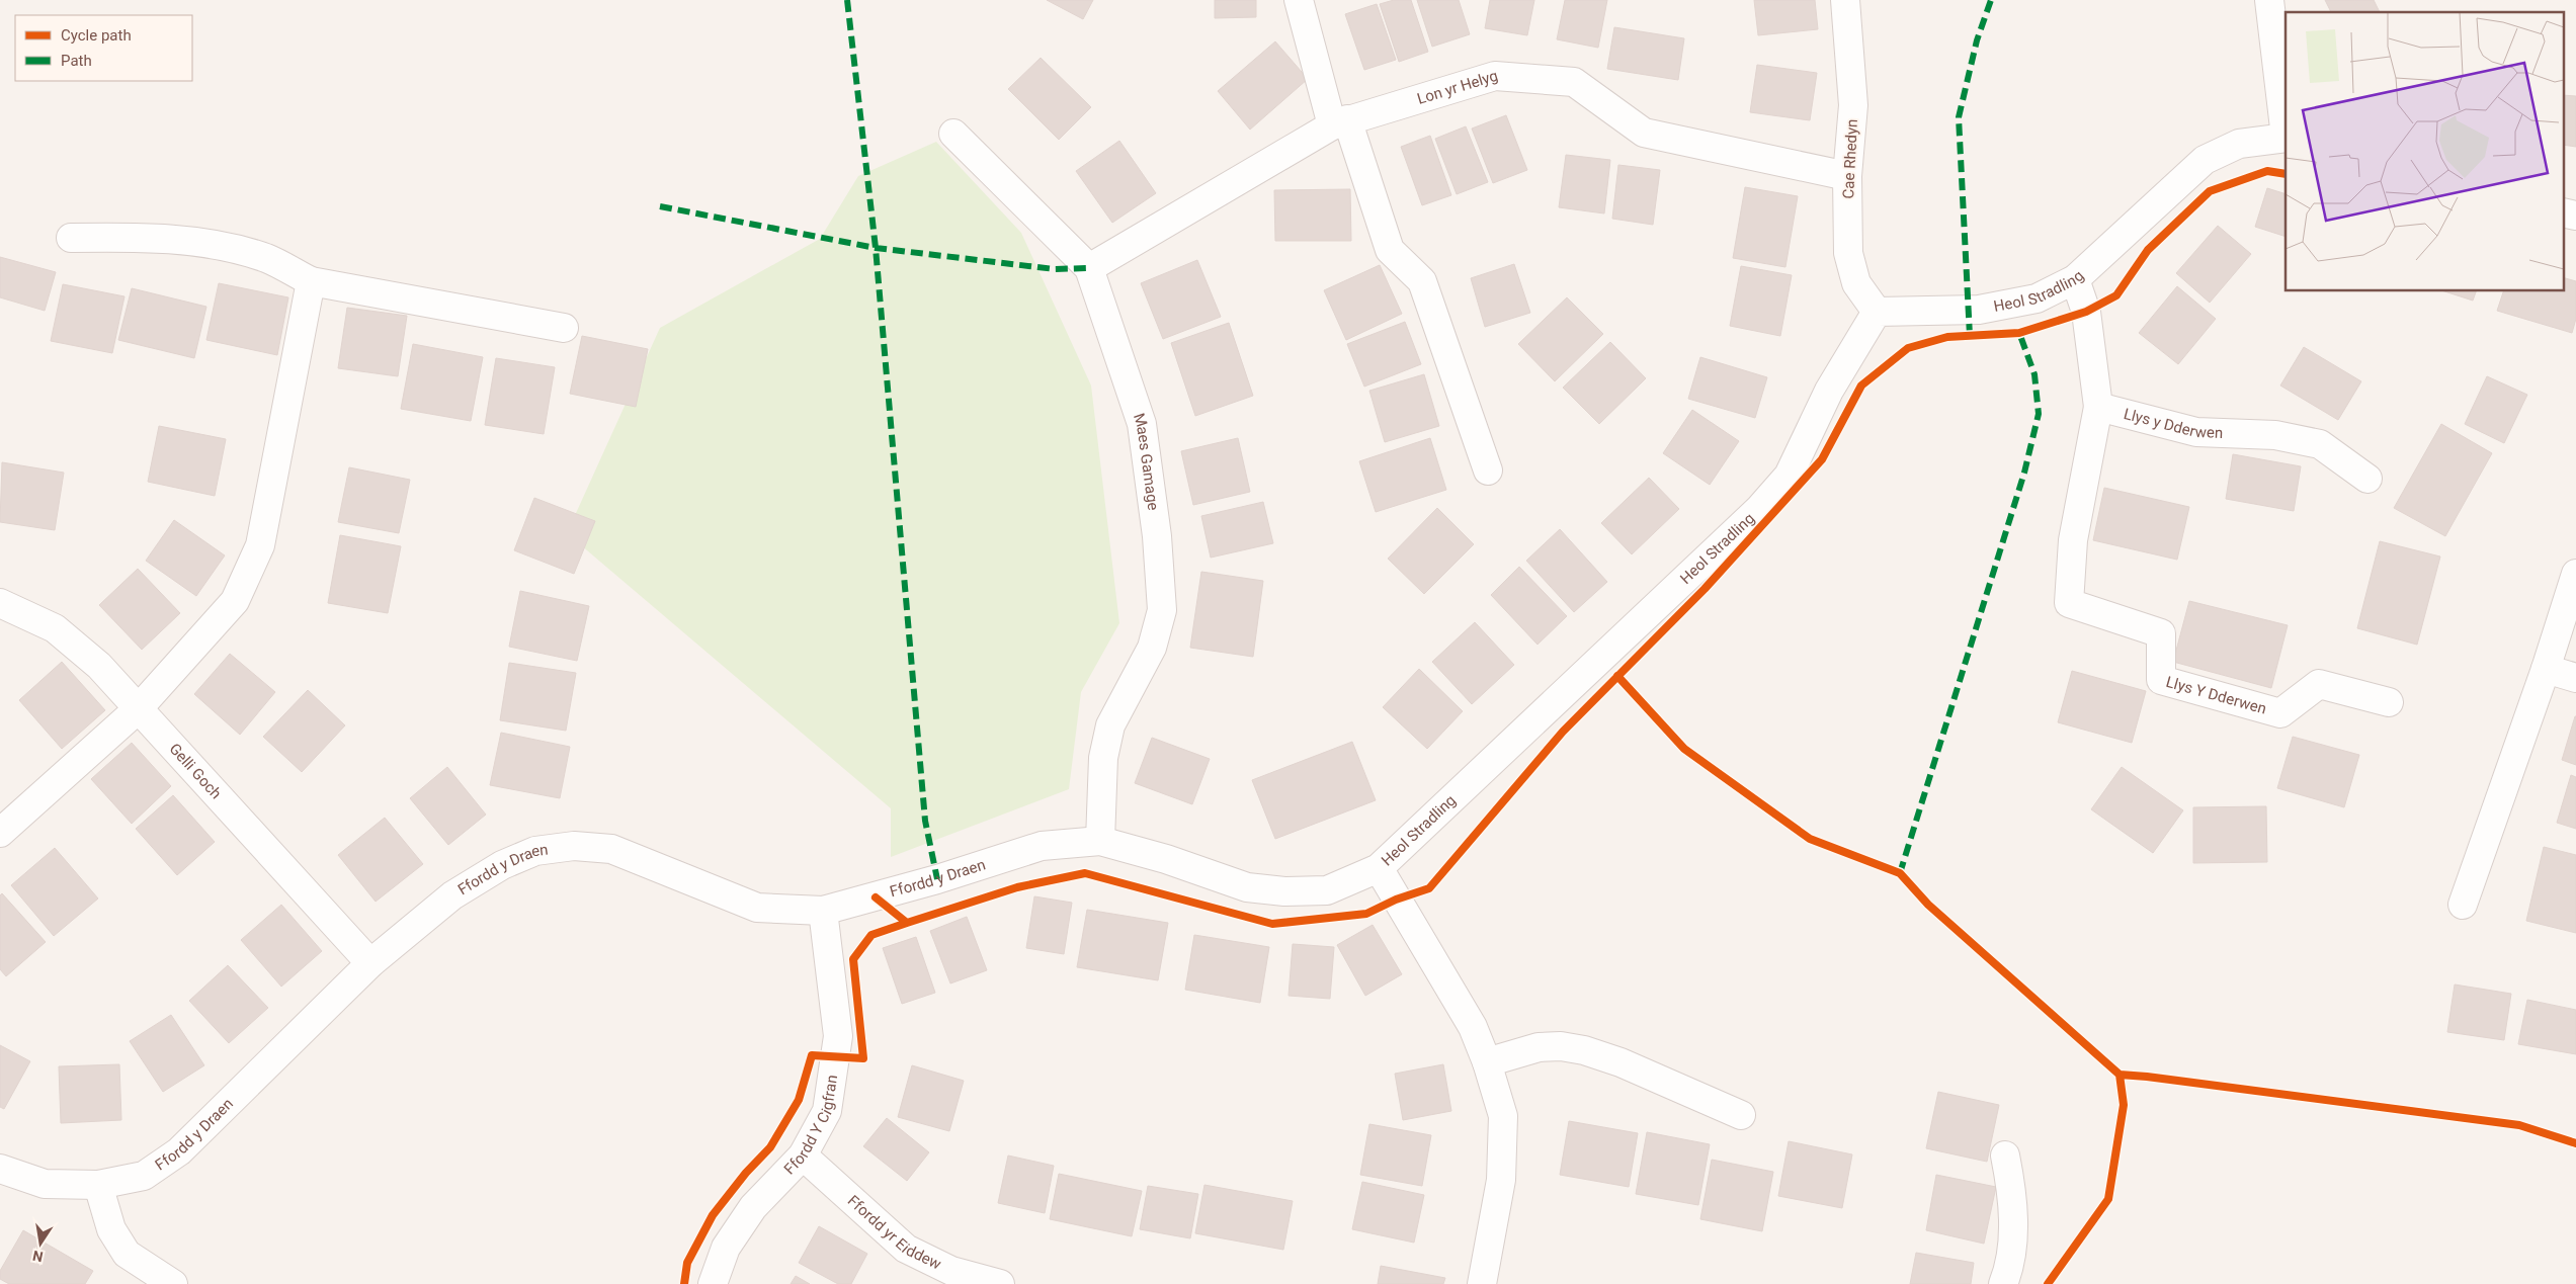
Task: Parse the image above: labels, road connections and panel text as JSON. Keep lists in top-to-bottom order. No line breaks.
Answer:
{"streets":{"street":["Lon yr Helyg","Cae Rhedyn","Heol Stradling","Llys y Dderwen","Maes Gamage","Llys Y Dderwen","Gelli Goch","Ffordd y Draen","Ffordd Y Cigfran","Ffordd yr Eiddew"]},"crossings":[["Lon yr Helyg","Cae Rhedyn"],["Lon yr Helyg","Maes Gamage"],["Cae Rhedyn","Heol Stradling"],["Heol Stradling","Maes Gamage"],["Heol Stradling","Ffordd y Draen"],["Llys y Dderwen","Llys Y Dderwen"],["Maes Gamage","Ffordd y Draen"],["Gelli Goch","Ffordd y Draen"],["Ffordd y Draen","Ffordd Y Cigfran"],["Ffordd Y Cigfran","Ffordd yr Eiddew"]],"legend":["Cycle path","Path"],"north":"bottom"}
